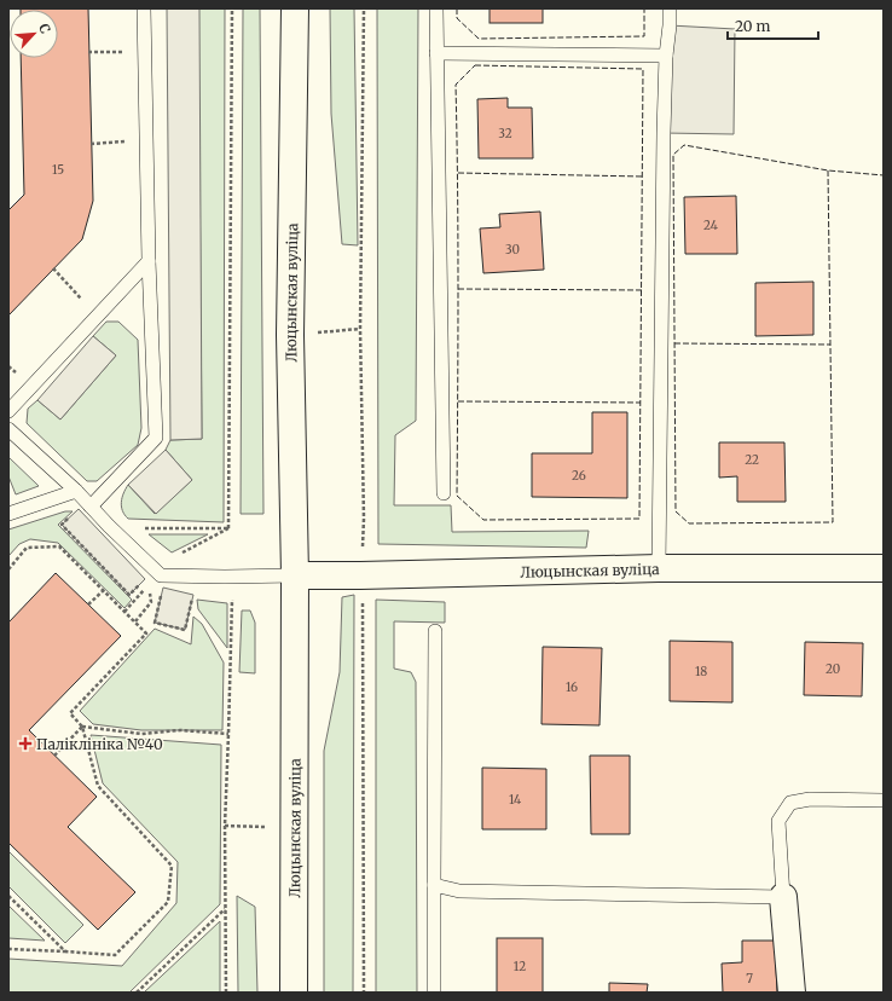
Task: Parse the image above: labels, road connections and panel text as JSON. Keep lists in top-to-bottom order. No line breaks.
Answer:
{"streets":{"main road":["Люцынская вуліца"]},"places":{"health":["Паліклініка №40"]},"house_numbers":["32","15","24","30","22","26","20","18","16","14","12","7"],"scale_bar":"20 m","north":"top right"}
